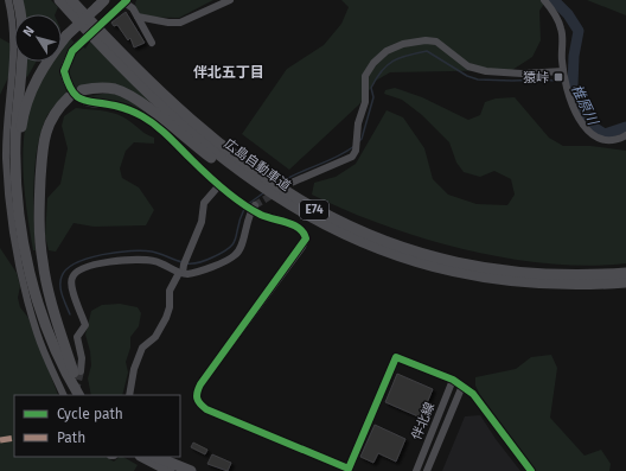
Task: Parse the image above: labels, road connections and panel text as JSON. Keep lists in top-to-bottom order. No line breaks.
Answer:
{"streets":{"highway":["広島自動車道","E74"],"street":["伴北線"]},"districts":["伴北五丁目"],"water":["椎原川"],"places":{"transit":["猿峠"]},"legend":["Cycle path","Path"],"north":"top left"}
